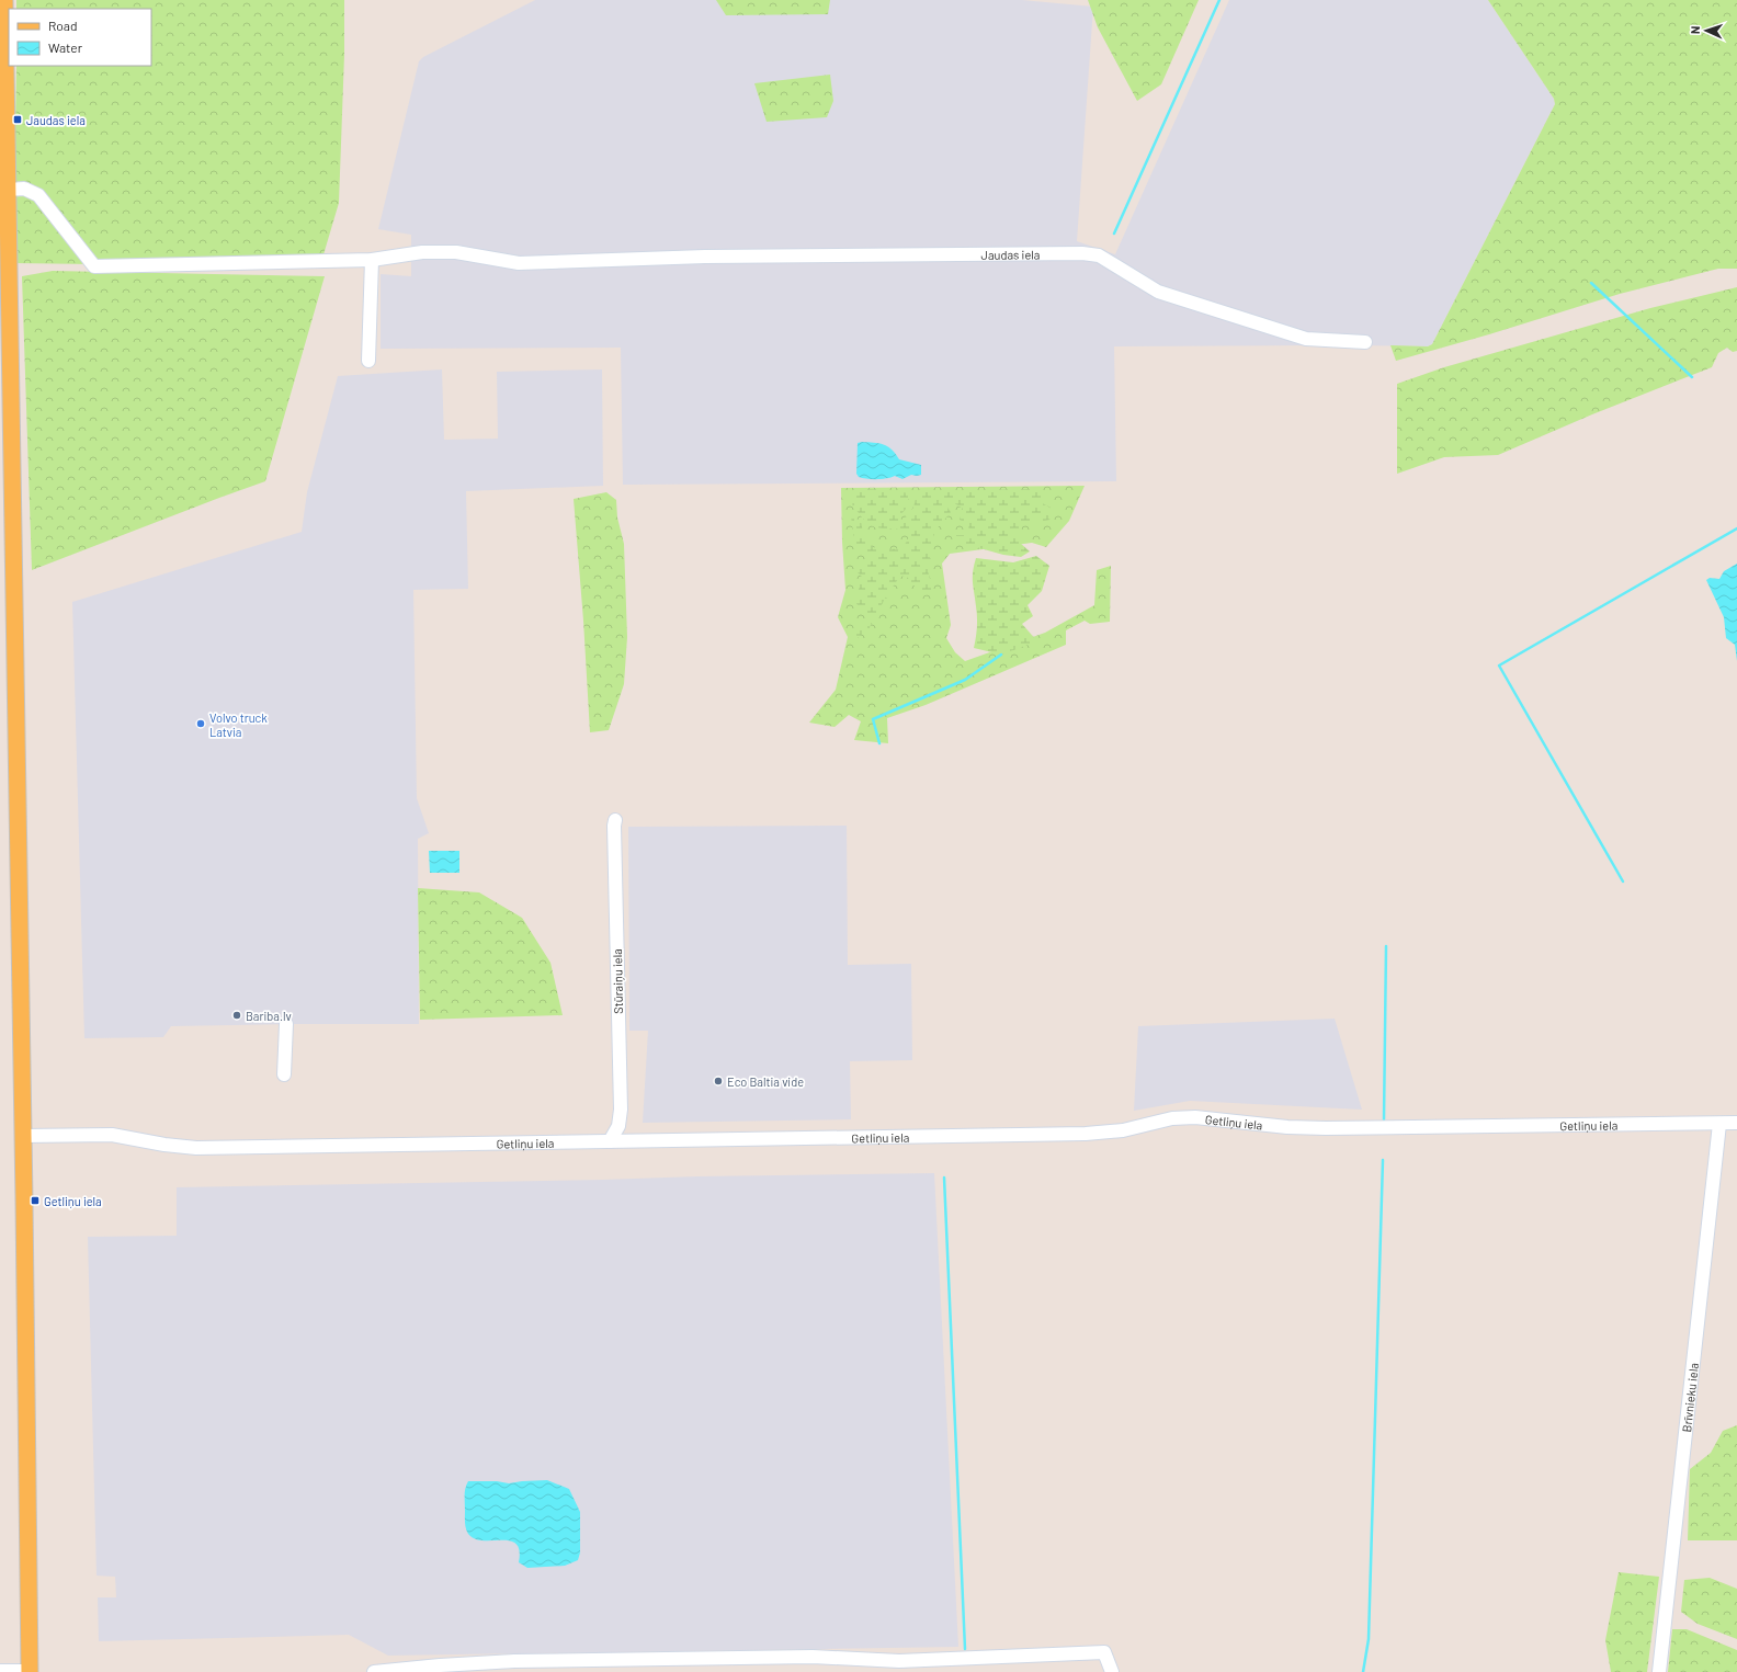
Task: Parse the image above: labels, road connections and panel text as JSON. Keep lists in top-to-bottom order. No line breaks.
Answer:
{"streets":{"street":["Jaudas iela","Stūraiņu iela","Getliņu iela","Brīvnieku iela"]},"crossings":[["Stūraiņu iela","Getliņu iela"],["Getliņu iela","Brīvnieku iela"]],"places":{"transit":["Jaudas iela","Getliņu iela"],"other":["Volvo truck Latvia","Bariba.lv","Eco Baltia vide"]},"legend":["Road","Water"],"north":"left"}
